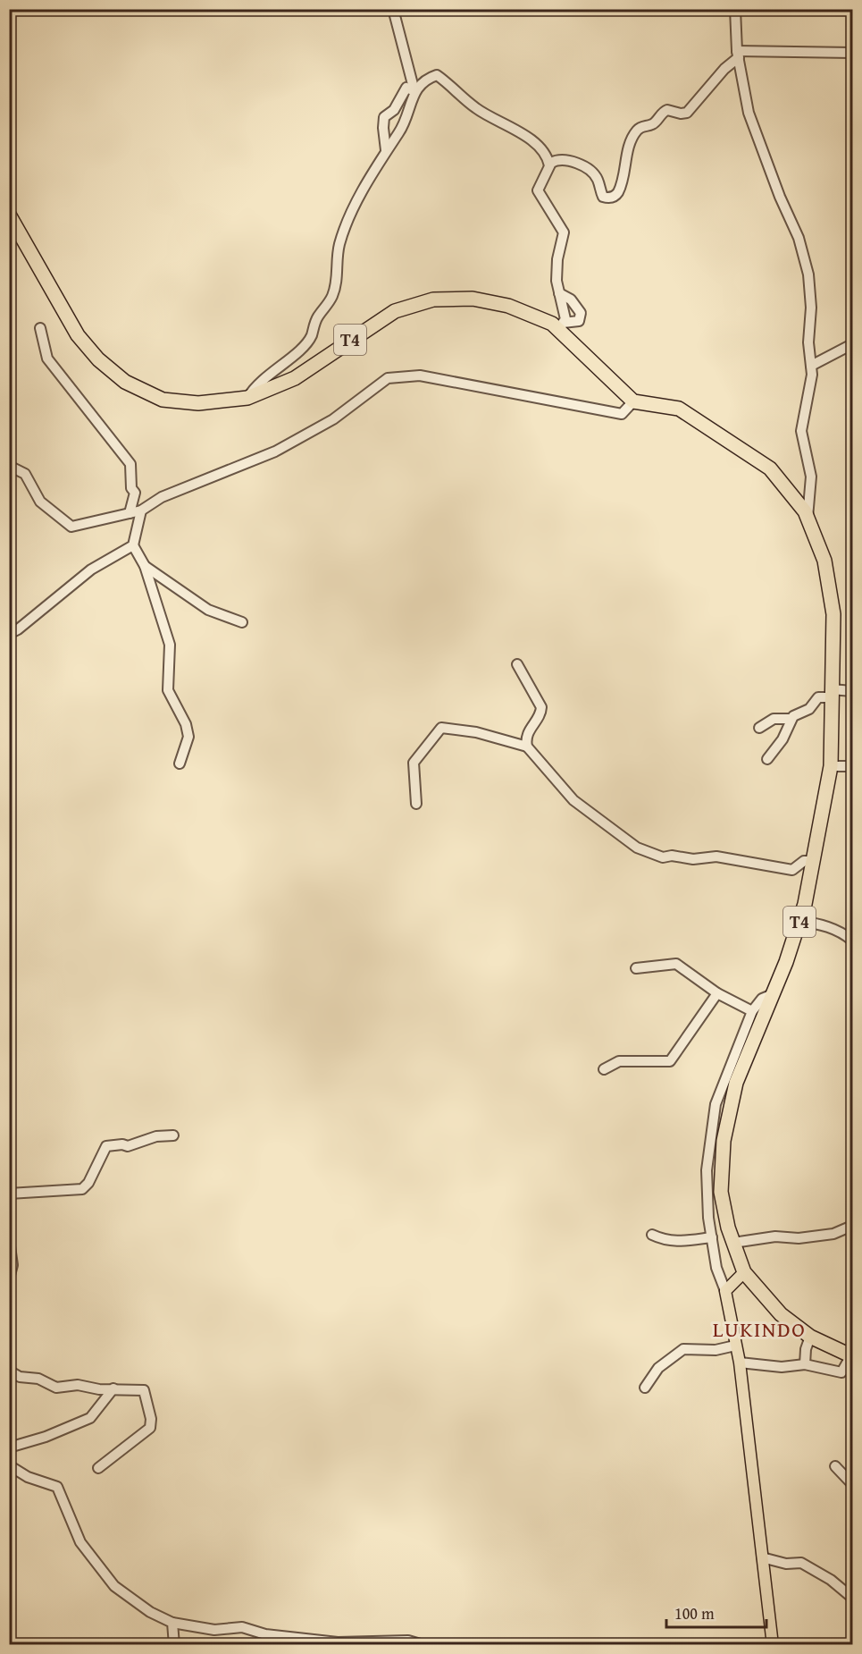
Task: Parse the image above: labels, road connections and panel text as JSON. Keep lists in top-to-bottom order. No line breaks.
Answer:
{"streets":{"highway":["T4"]},"districts":["LUKINDO"],"scale_bar":"100 m"}
